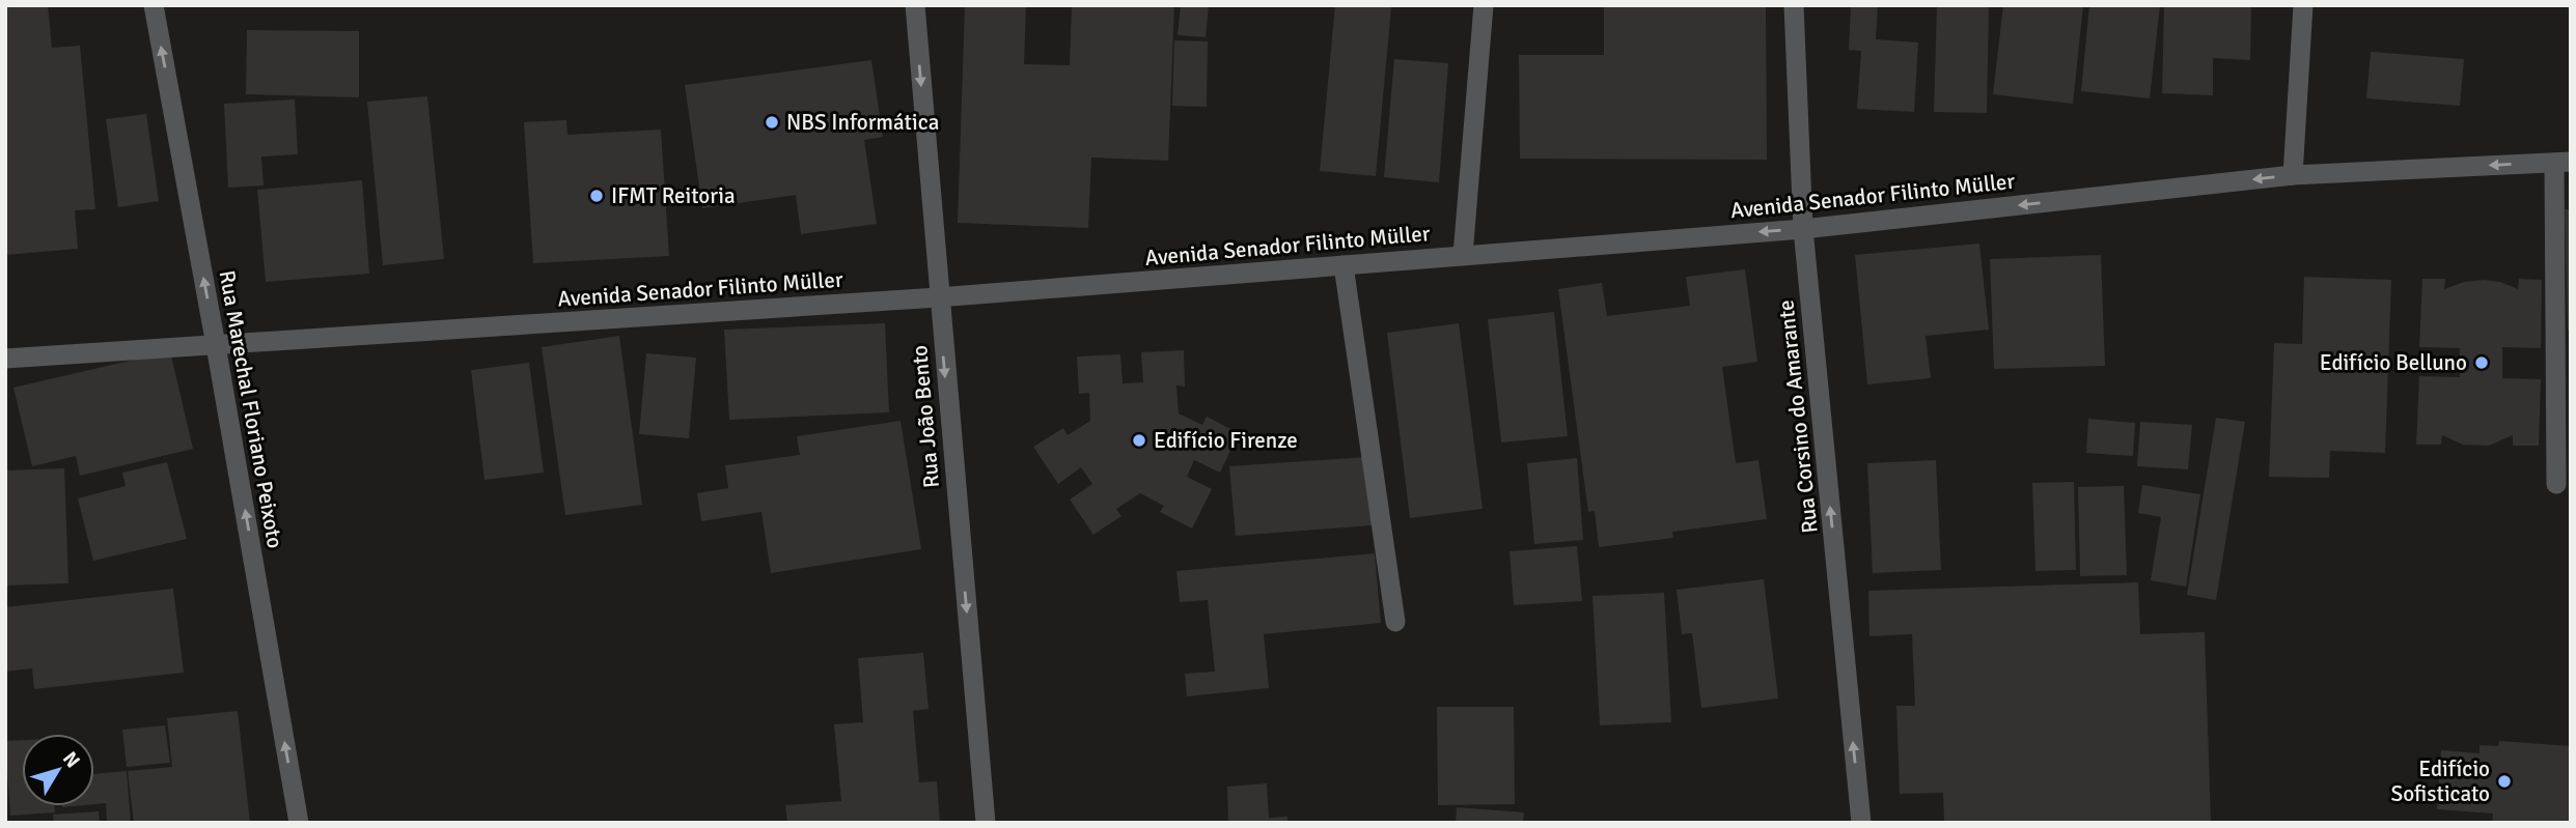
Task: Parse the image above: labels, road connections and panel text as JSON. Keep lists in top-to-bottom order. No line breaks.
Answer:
{"streets":{"street":["Avenida Senador Filinto Müller","Rua Marechal Floriano Peixoto","Rua João Bento","Rua Corsino do Amarante"]},"crossings":[["Avenida Senador Filinto Müller","Rua Marechal Floriano Peixoto"],["Avenida Senador Filinto Müller","Rua João Bento"],["Avenida Senador Filinto Müller","Rua Corsino do Amarante"]],"one_way":["Avenida Senador Filinto Müller","Rua Marechal Floriano Peixoto","Rua João Bento","Rua Corsino do Amarante"],"places":["NBS Informática","IFMT Reitoria","Edifício Belluno","Edifício Firenze","Edifício Sofisticato"],"north":"top right"}
